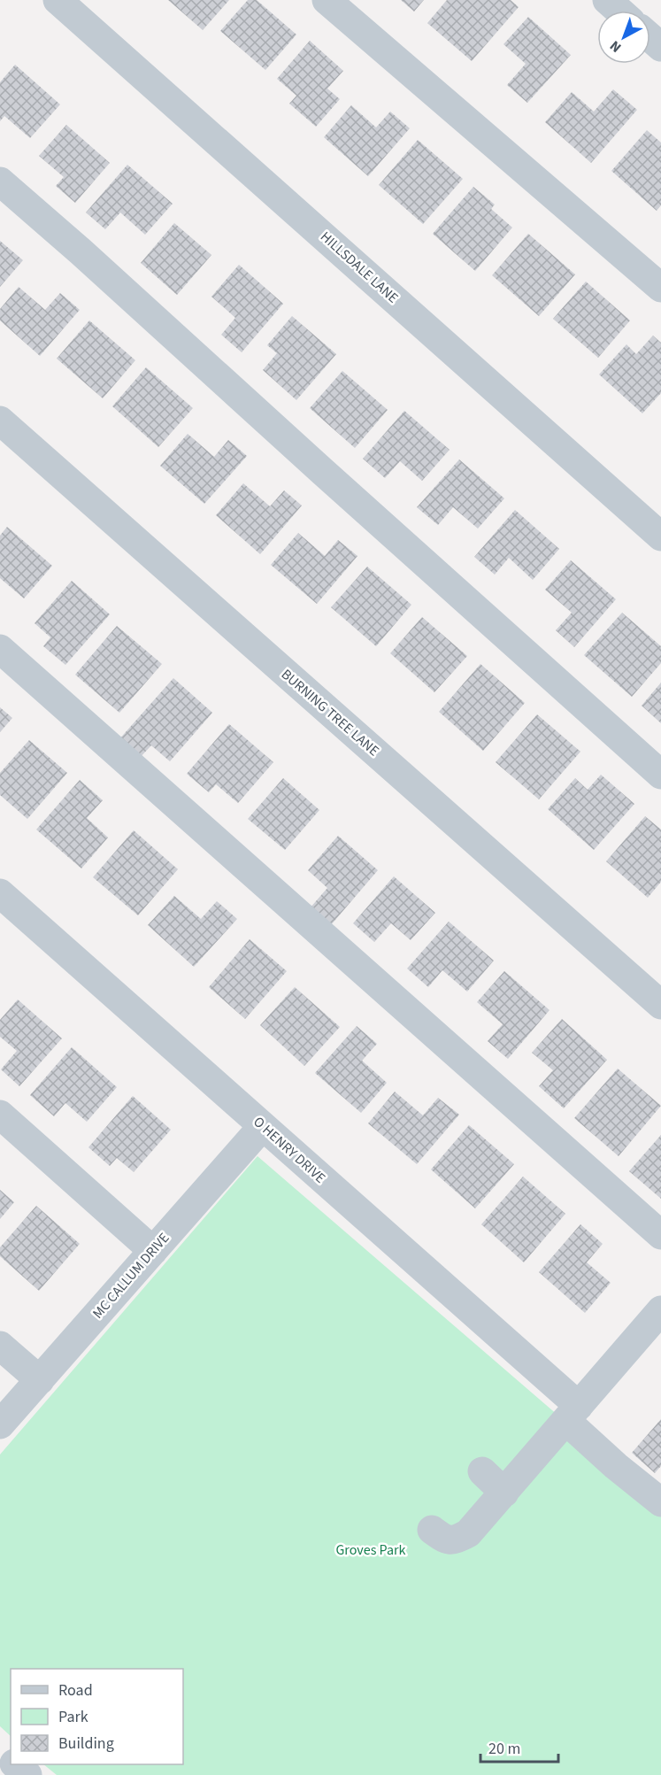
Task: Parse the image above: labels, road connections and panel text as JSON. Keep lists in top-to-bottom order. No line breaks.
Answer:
{"streets":{"street":["HILLSDALE LANE","BURNING TREE LANE","O HENRY DRIVE","MC CALLUM DRIVE"]},"crossings":[["O HENRY DRIVE","MC CALLUM DRIVE"]],"parks":["Groves Park"],"legend":["Road","Park","Building"],"scale_bar":"20 m","north":"bottom left"}
